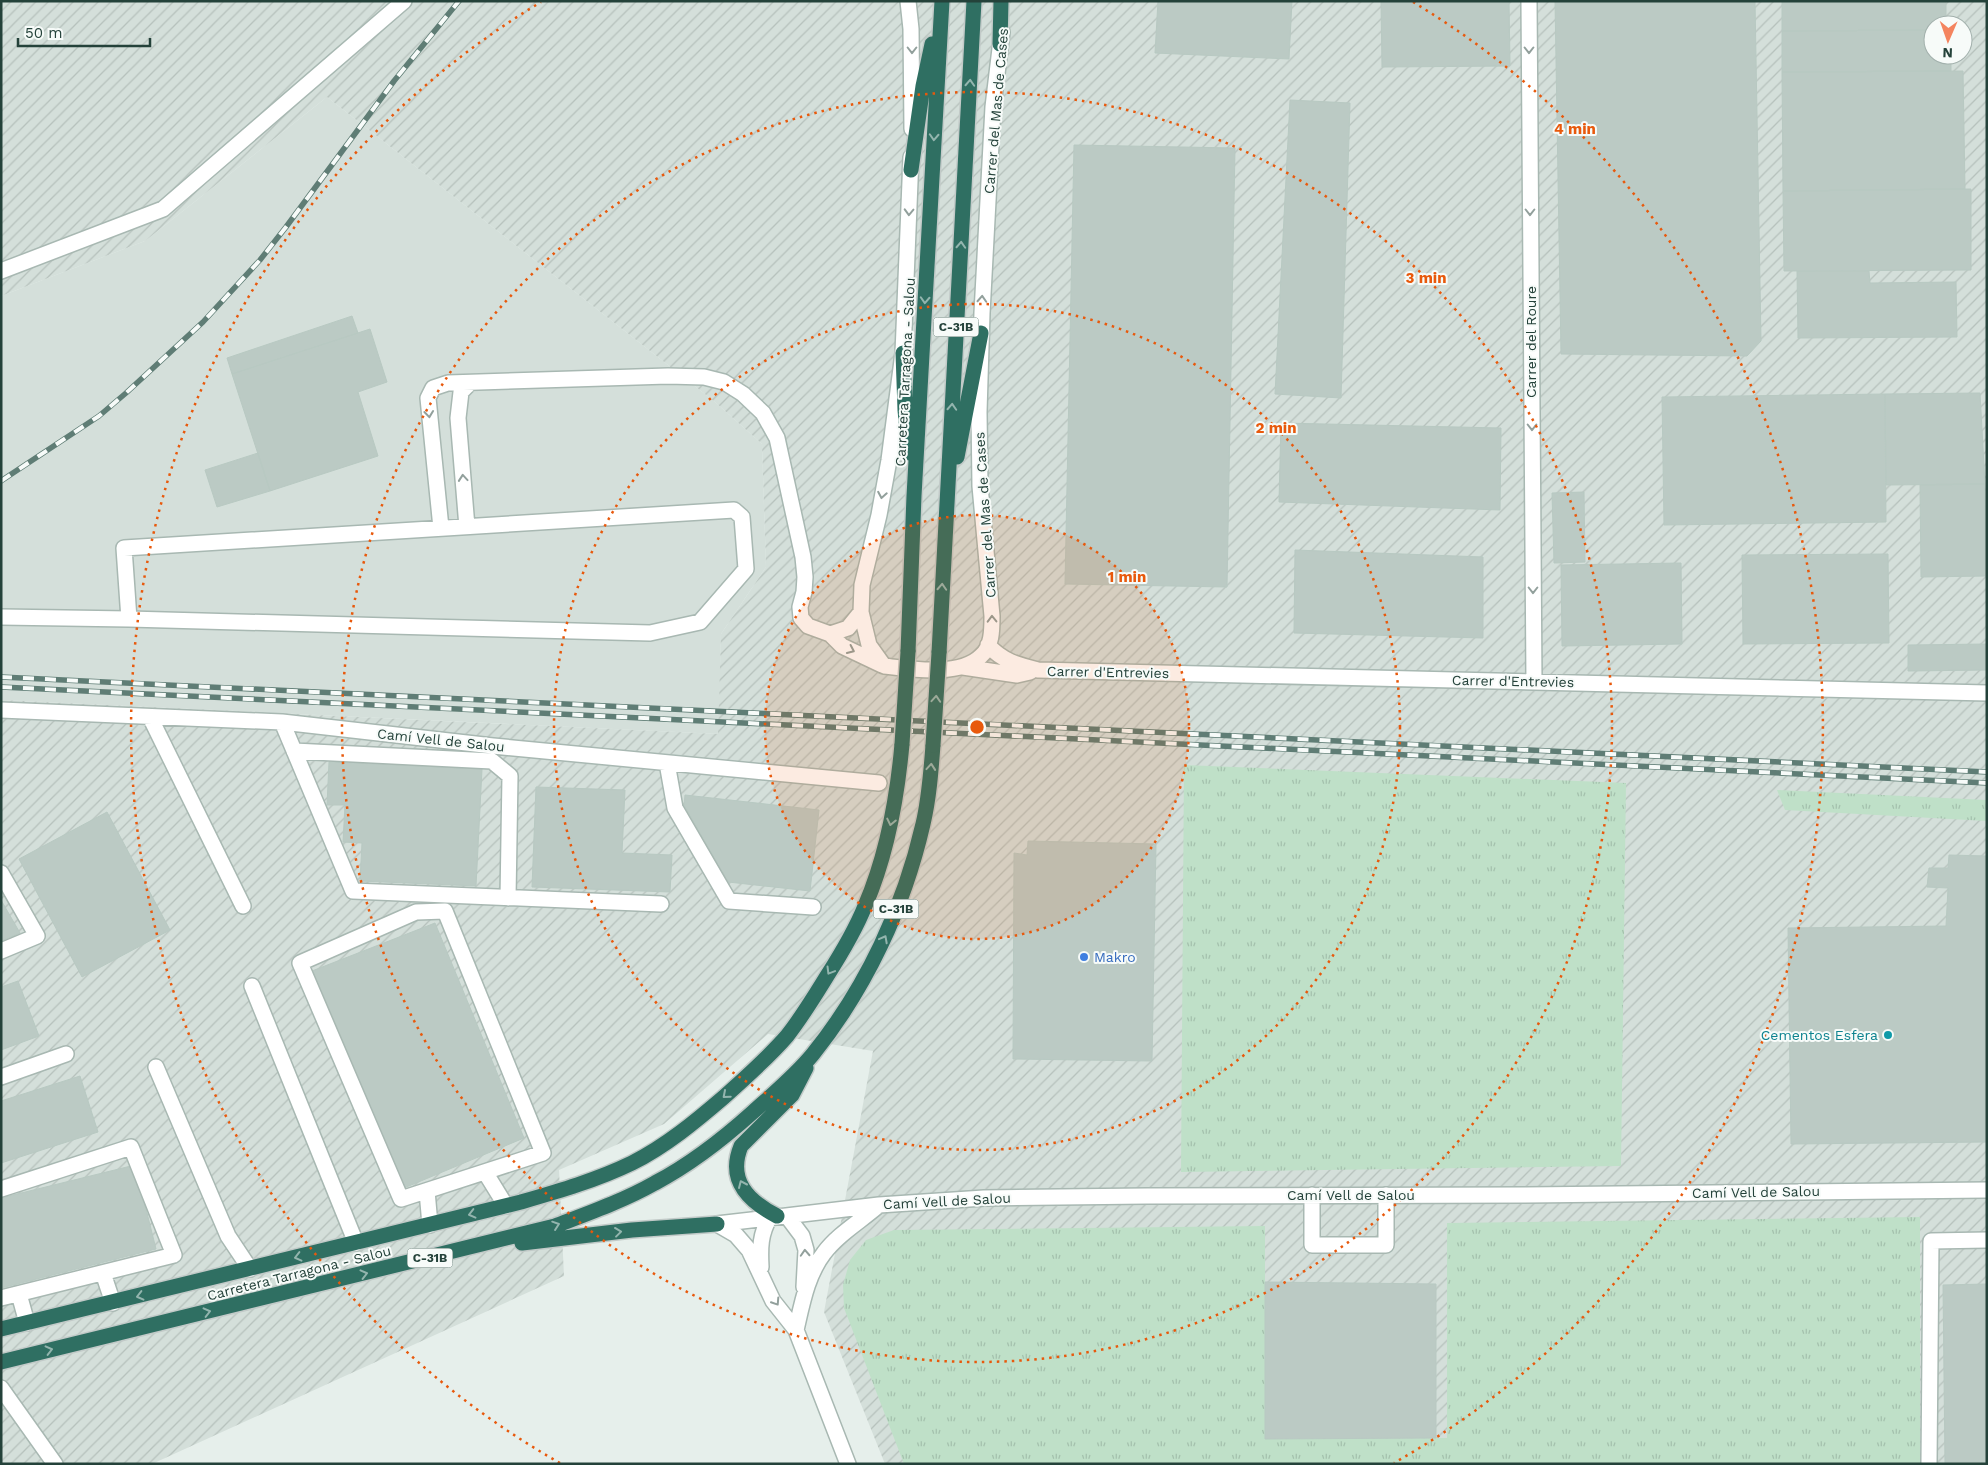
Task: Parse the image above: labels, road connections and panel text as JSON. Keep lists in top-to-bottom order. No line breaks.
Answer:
{"streets":{"highway":["C-31B","Carretera Tarragona - Salou"],"street":["Carrer del Mas de Cases","Carrer del Roure","Carrer d'Entrevies","Camí Vell de Salou"]},"crossings":[["Carrer del Mas de Cases","Carrer d'Entrevies"],["C-31B","Carretera Tarragona - Salou"],["Carrer del Roure","Carrer d'Entrevies"]],"one_way":["Carrer del Roure"],"places":["Makro","Cementos Esfera"],"scale_bar":"50 m","north":"bottom","rings":["4 min","3 min","2 min","1 min"]}
